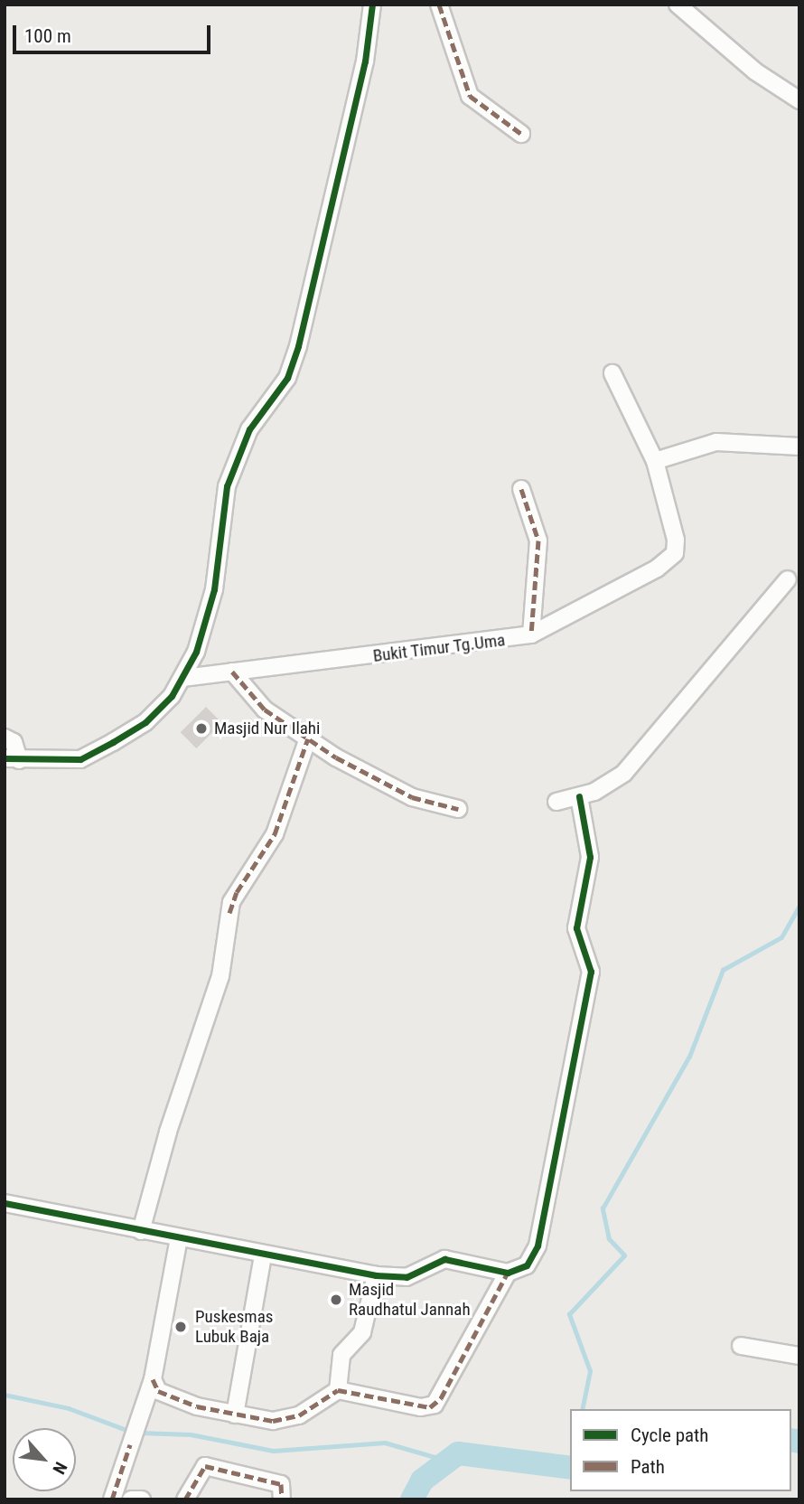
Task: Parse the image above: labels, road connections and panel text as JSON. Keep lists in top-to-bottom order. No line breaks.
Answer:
{"streets":{"street":["Bukit Timur Tg.Uma"]},"places":["Masjid Nur Ilahi","Masjid Raudhatul Jannah","Puskesmas Lubuk Baja"],"legend":["Cycle path","Path"],"scale_bar":"100 m","north":"bottom right"}
